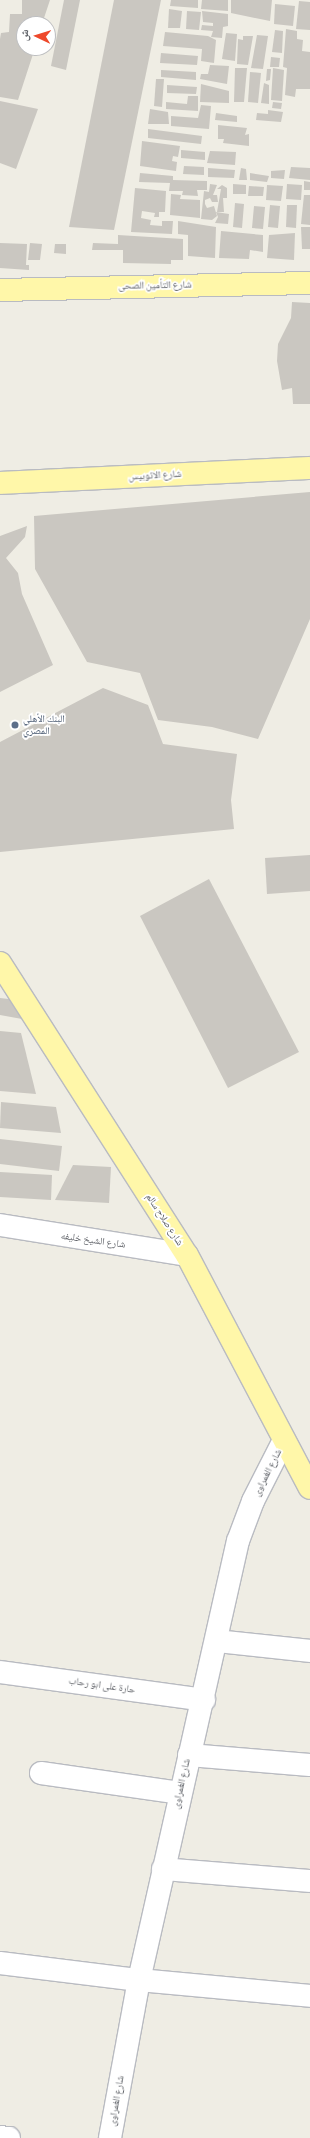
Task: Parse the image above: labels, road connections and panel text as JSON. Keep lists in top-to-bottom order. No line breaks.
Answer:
{"streets":{"main road":["شارع التأمين الصحى","شارع الاتوبيس","شارع صلاح سالم"],"street":["شارع الشيخ خليفه","شارع الغمراوى","حارة على ابو رحاب"]},"crossings":[["شارع صلاح سالم","شارع الشيخ خليفه"],["شارع صلاح سالم","شارع الغمراوى"],["شارع الغمراوى","حارة على ابو رحاب"]],"places":["البنك الأهلي المصري"],"north":"left"}
